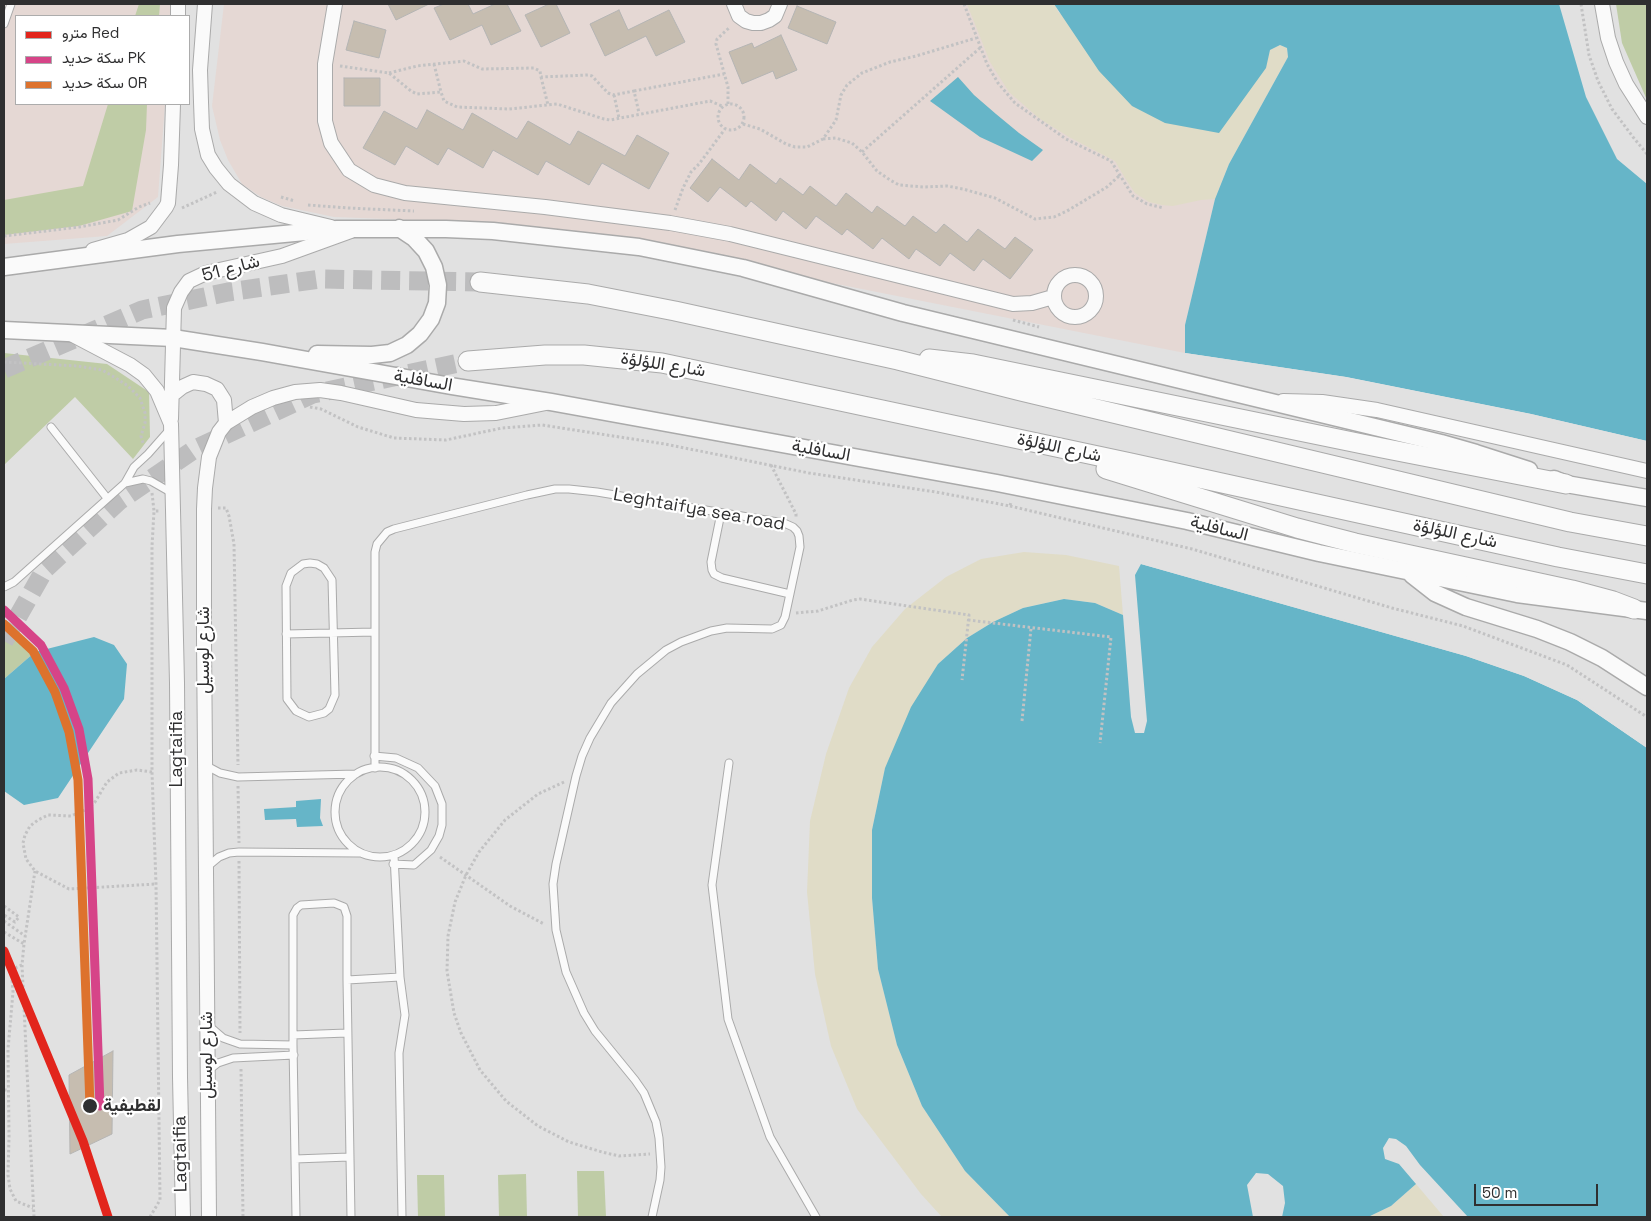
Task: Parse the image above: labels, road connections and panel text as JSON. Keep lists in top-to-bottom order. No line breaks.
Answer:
{"streets":{"main road":["شارع اللؤلؤة"],"street":["شارع 51","السافلية","شارع لوسيل","Lagtaifia"],"lane":["Leghtaifya sea road"]},"crossings":[["شارع 51","السافلية"],["شارع 51","Lagtaifia"],["السافلية","شارع لوسيل"],["السافلية","Lagtaifia"]],"places":["لقطيفية"],"lines":["rail line PK","rail line OR","metro line Red"],"legend":["مترو Red","سكة حديد PK","سكة حديد OR"],"scale_bar":"50 m"}
